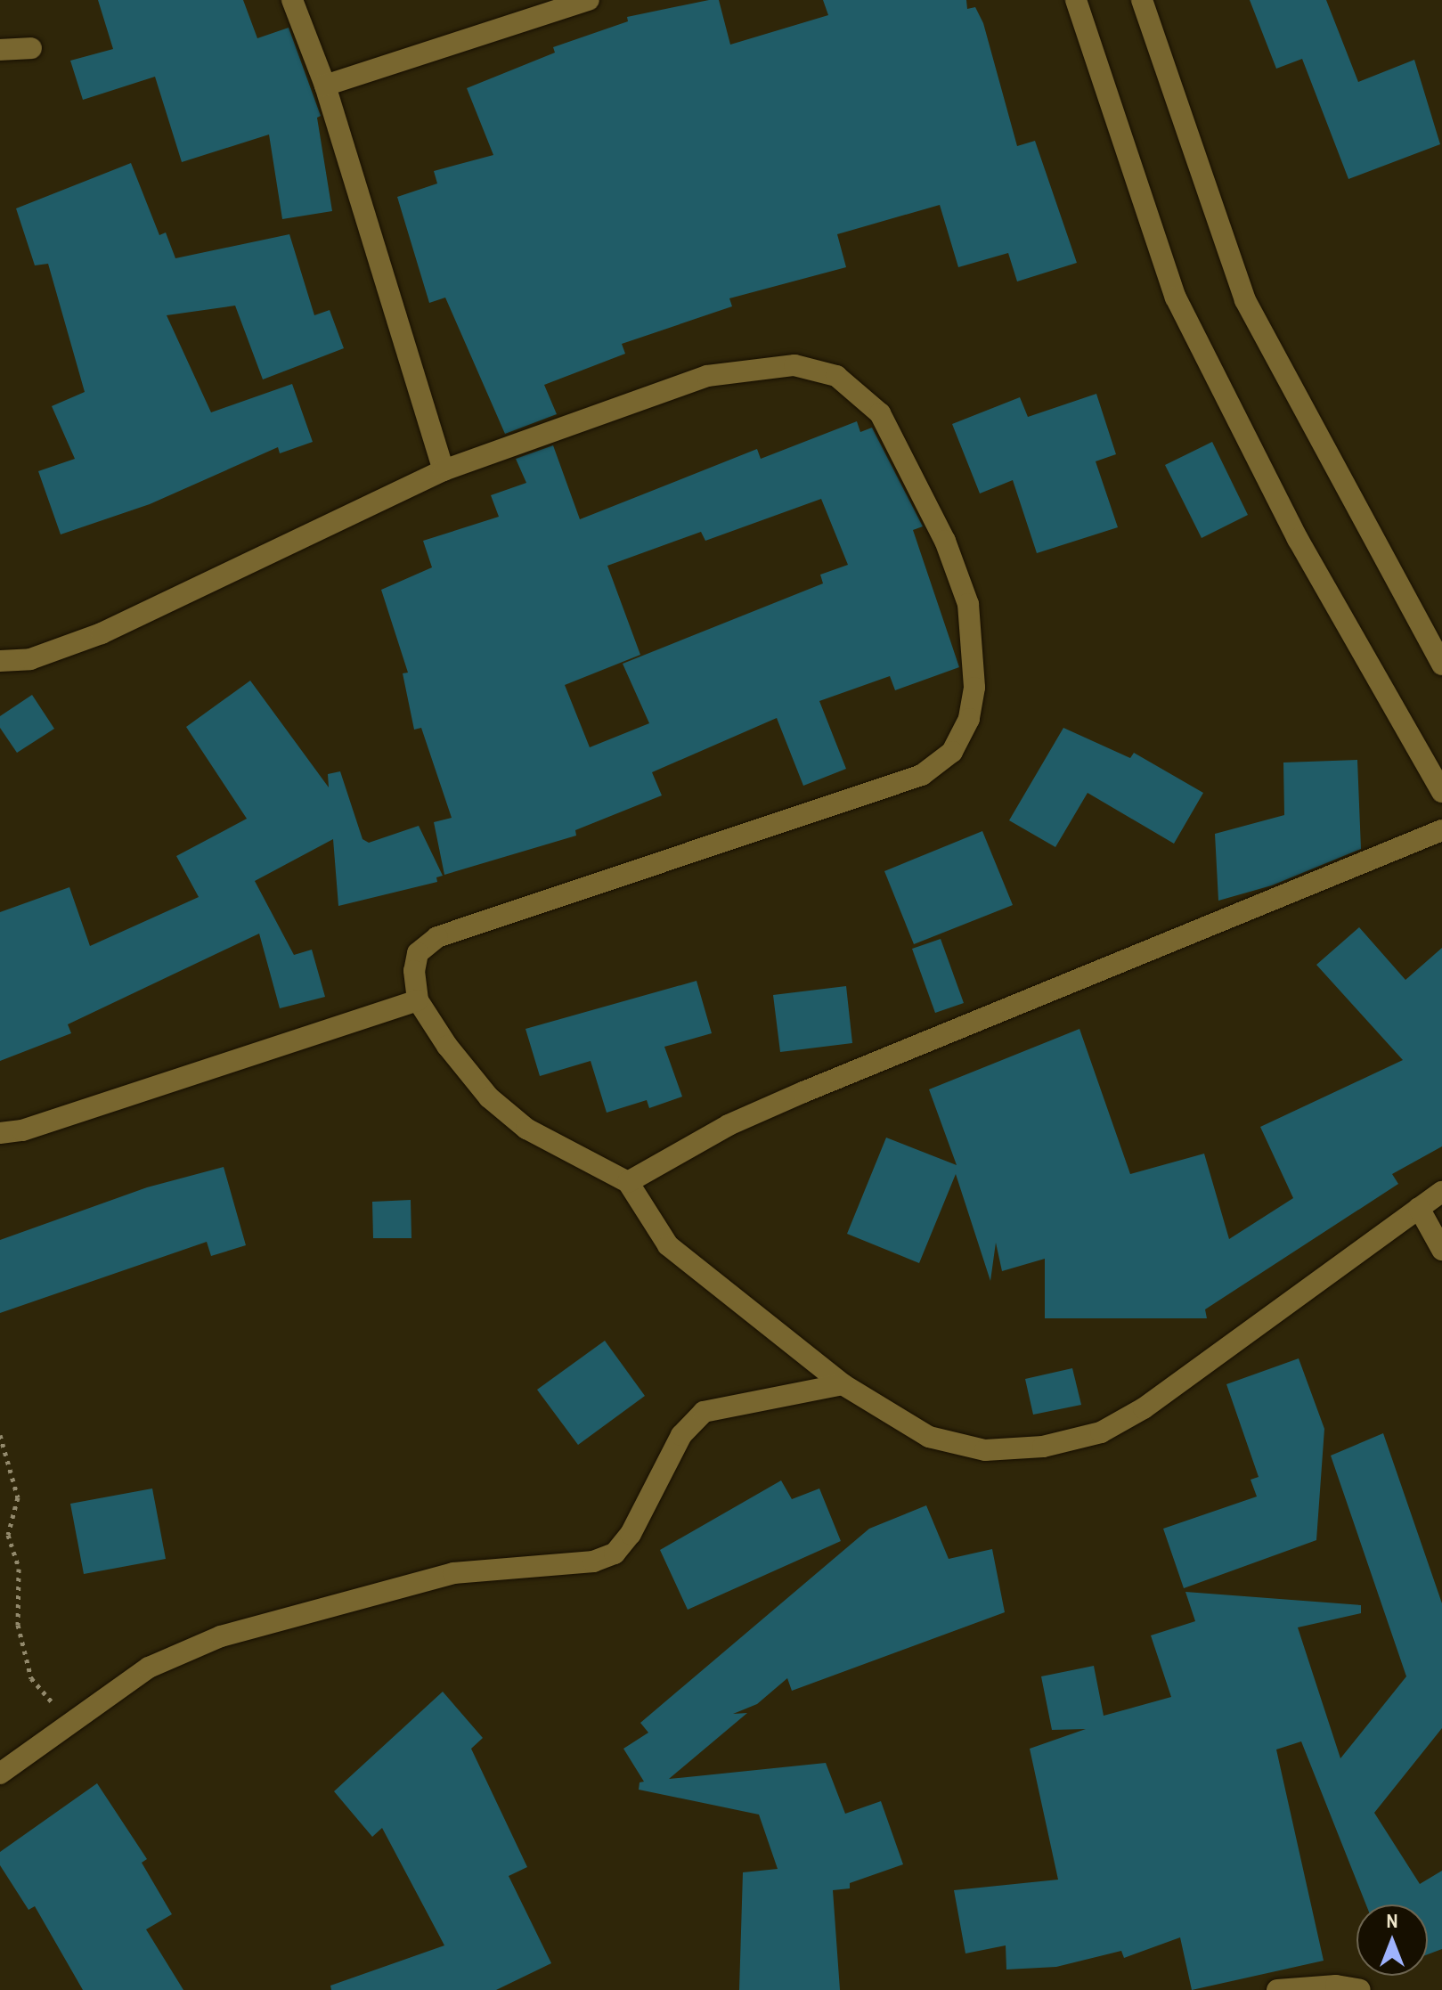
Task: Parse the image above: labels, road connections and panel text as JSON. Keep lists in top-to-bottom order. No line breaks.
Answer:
{"north":"top"}
